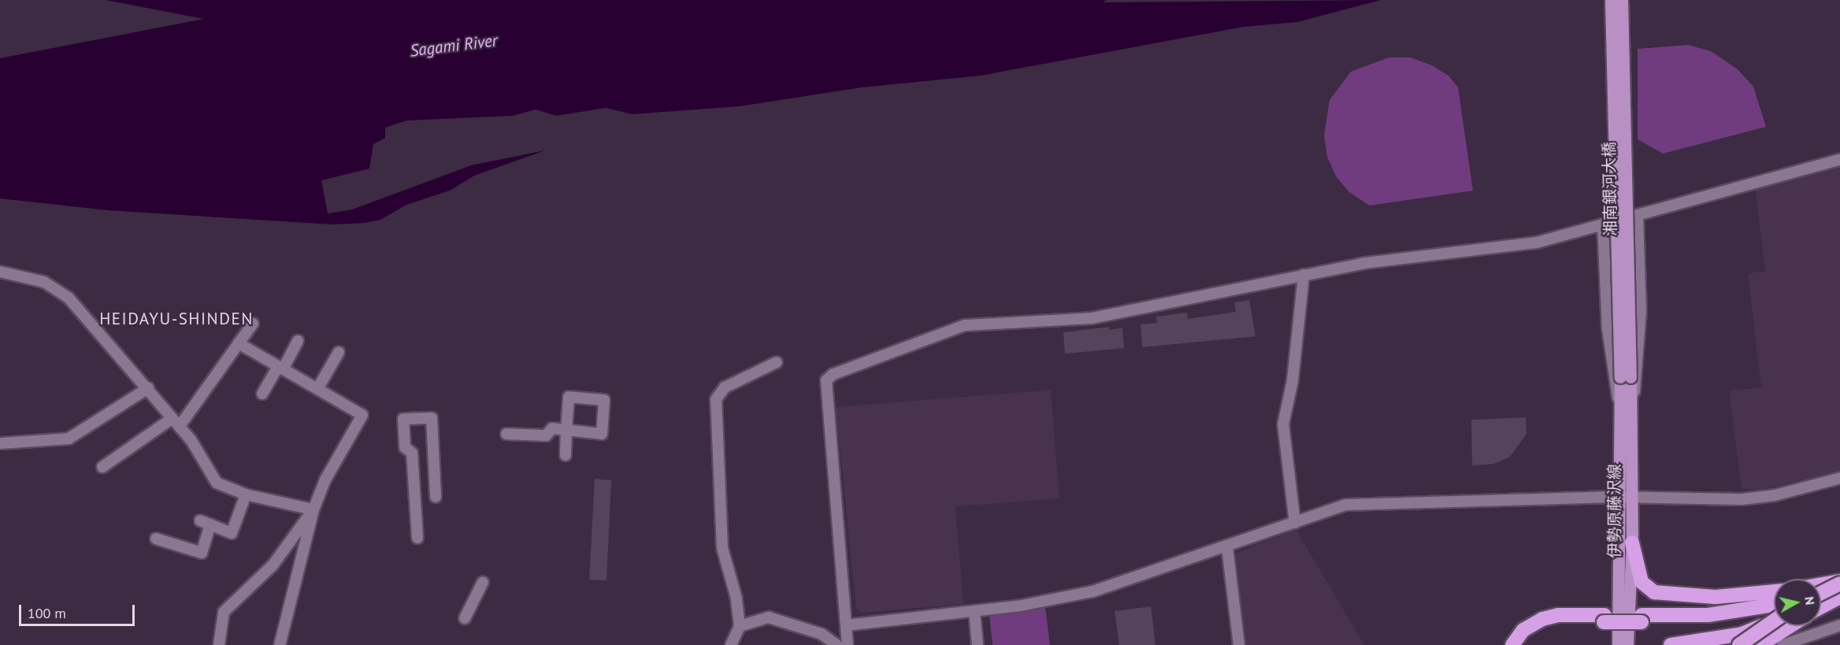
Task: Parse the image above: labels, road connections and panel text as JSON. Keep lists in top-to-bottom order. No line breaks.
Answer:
{"streets":{"main road":["湘南銀河大橋","伊勢原藤沢線"]},"crossings":[["湘南銀河大橋","伊勢原藤沢線"]],"districts":["HEIDAYU-SHINDEN"],"water":["Sagami River"],"scale_bar":"100 m","north":"right"}
